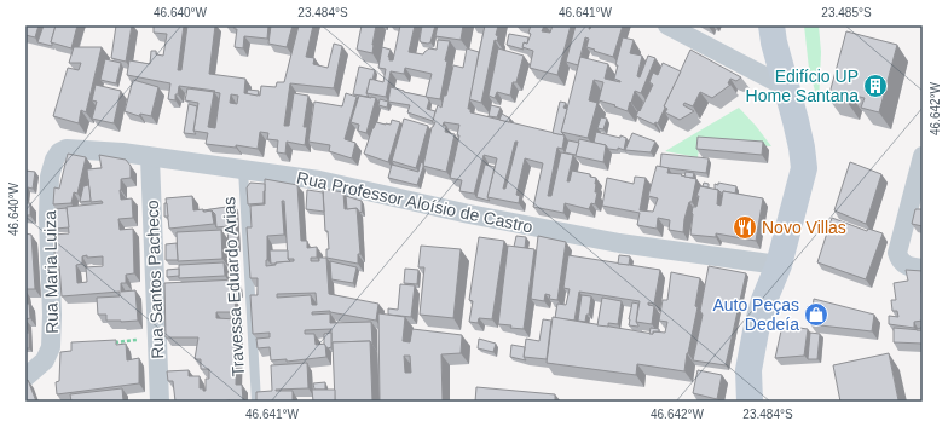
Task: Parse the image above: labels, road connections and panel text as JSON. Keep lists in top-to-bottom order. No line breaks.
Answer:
{"streets":{"street":["Rua Professor Aloísio de Castro","Rua Maria Luiza","Rua Santos Pacheco"],"lane":["Travessa Eduardo Arias"]},"crossings":[["Rua Professor Aloísio de Castro","Rua Maria Luiza"],["Rua Professor Aloísio de Castro","Rua Santos Pacheco"],["Rua Professor Aloísio de Castro","Travessa Eduardo Arias"]],"places":{"building":["Edifício UP Home Santana"],"restaurant":["Novo Villas"],"shop":["Auto Peças Dedeía"]},"coordinates":["46.640°W","23.484°S","46.641°W","23.485°S","46.642°W"]}
